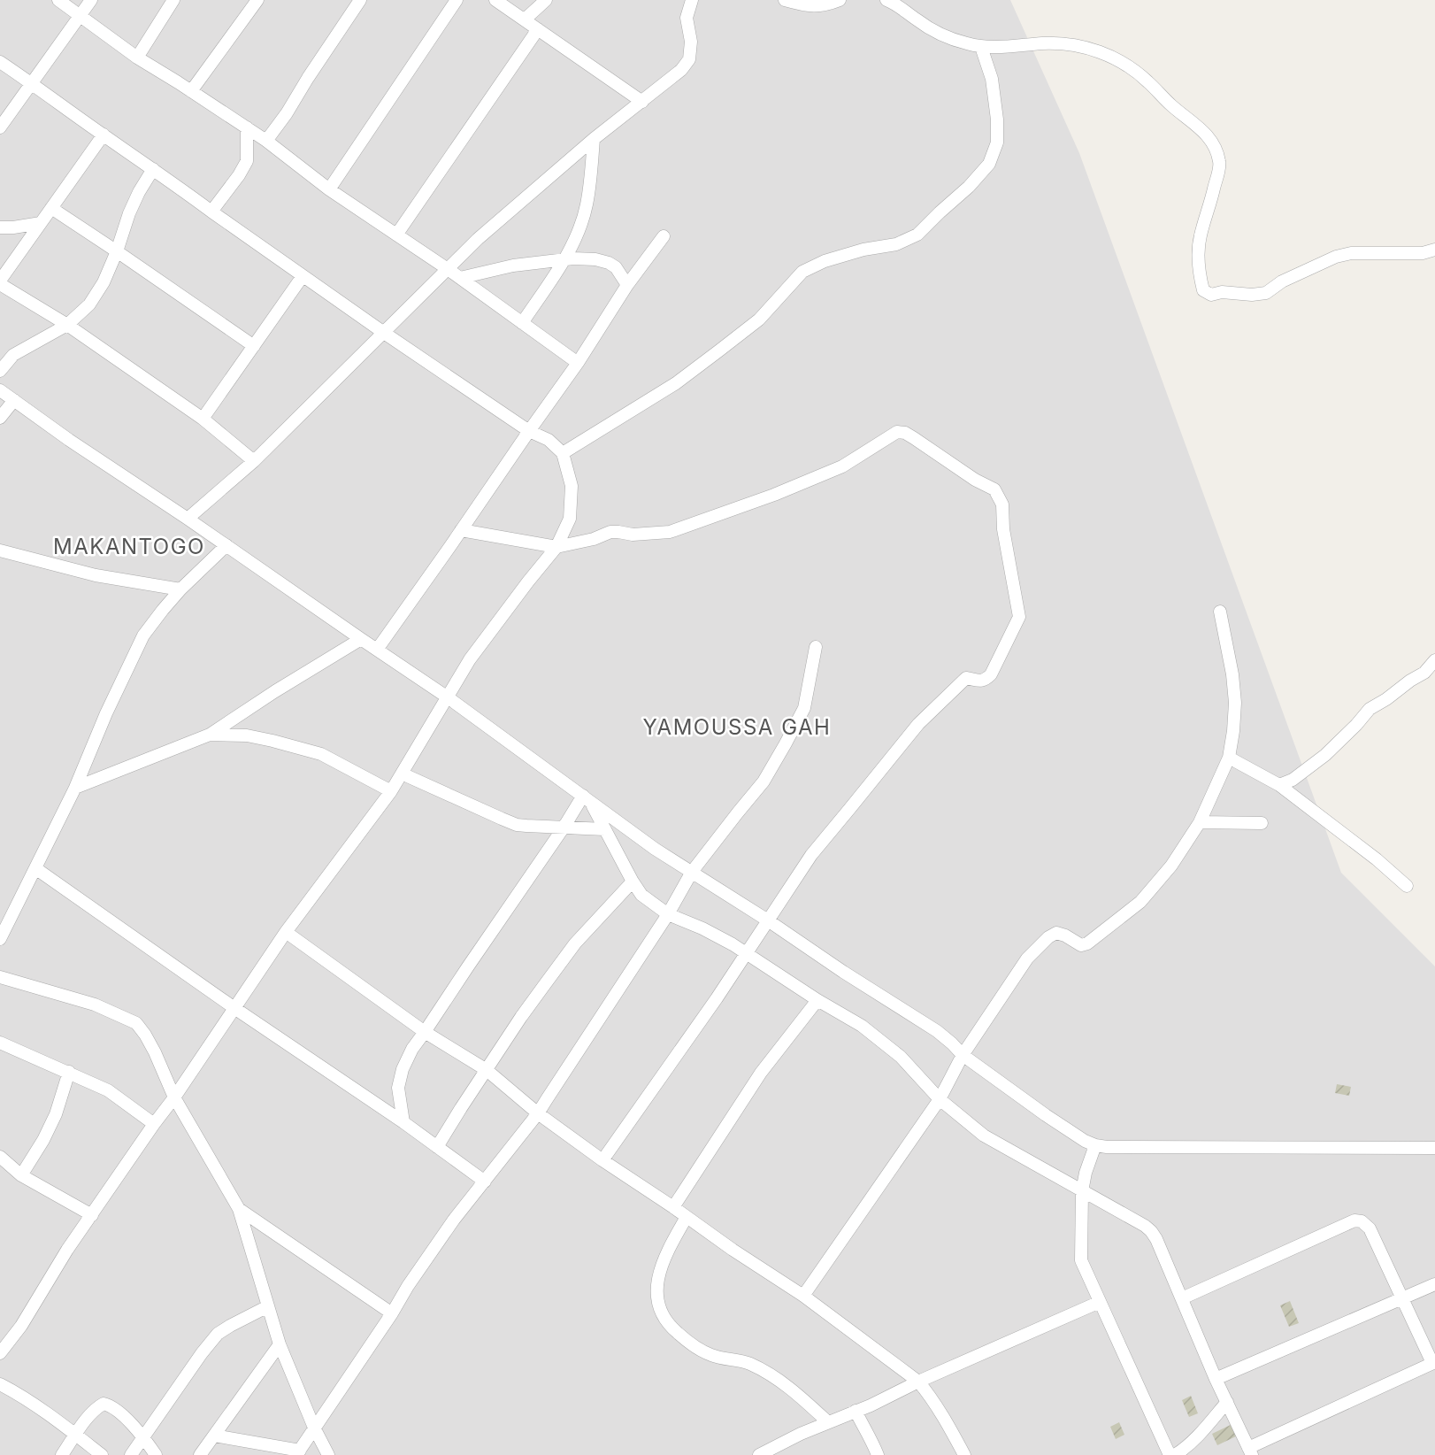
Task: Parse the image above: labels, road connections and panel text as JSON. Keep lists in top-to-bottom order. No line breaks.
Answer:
{"districts":["MAKANTOGO","YAMOUSSA GAH"]}
